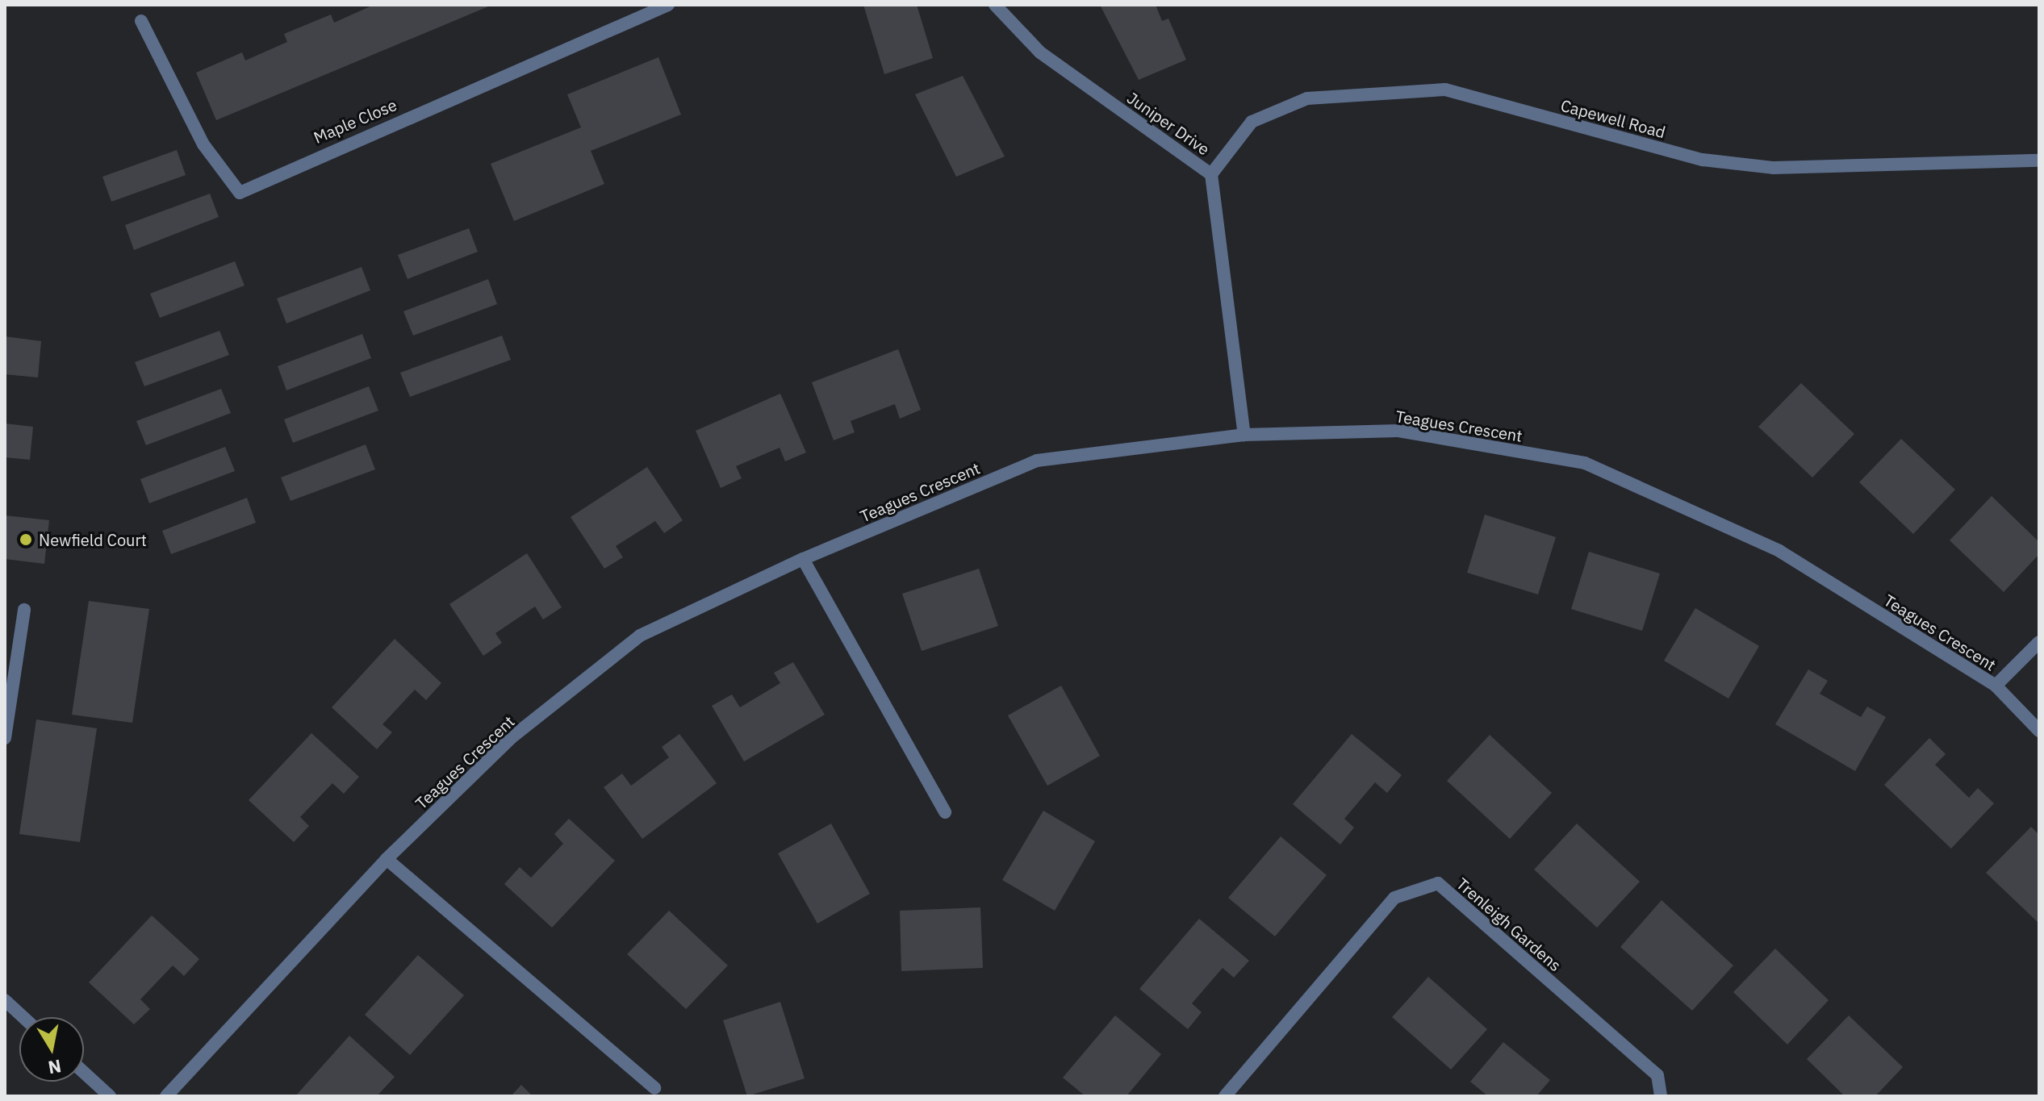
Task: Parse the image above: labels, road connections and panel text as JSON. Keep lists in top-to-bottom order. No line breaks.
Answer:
{"streets":{"street":["Capewell Road","Maple Close","Juniper Drive","Teagues Crescent","Trenleigh Gardens"]},"crossings":[["Capewell Road","Juniper Drive"],["Juniper Drive","Teagues Crescent"]],"places":["Newfield Court"],"north":"bottom"}
